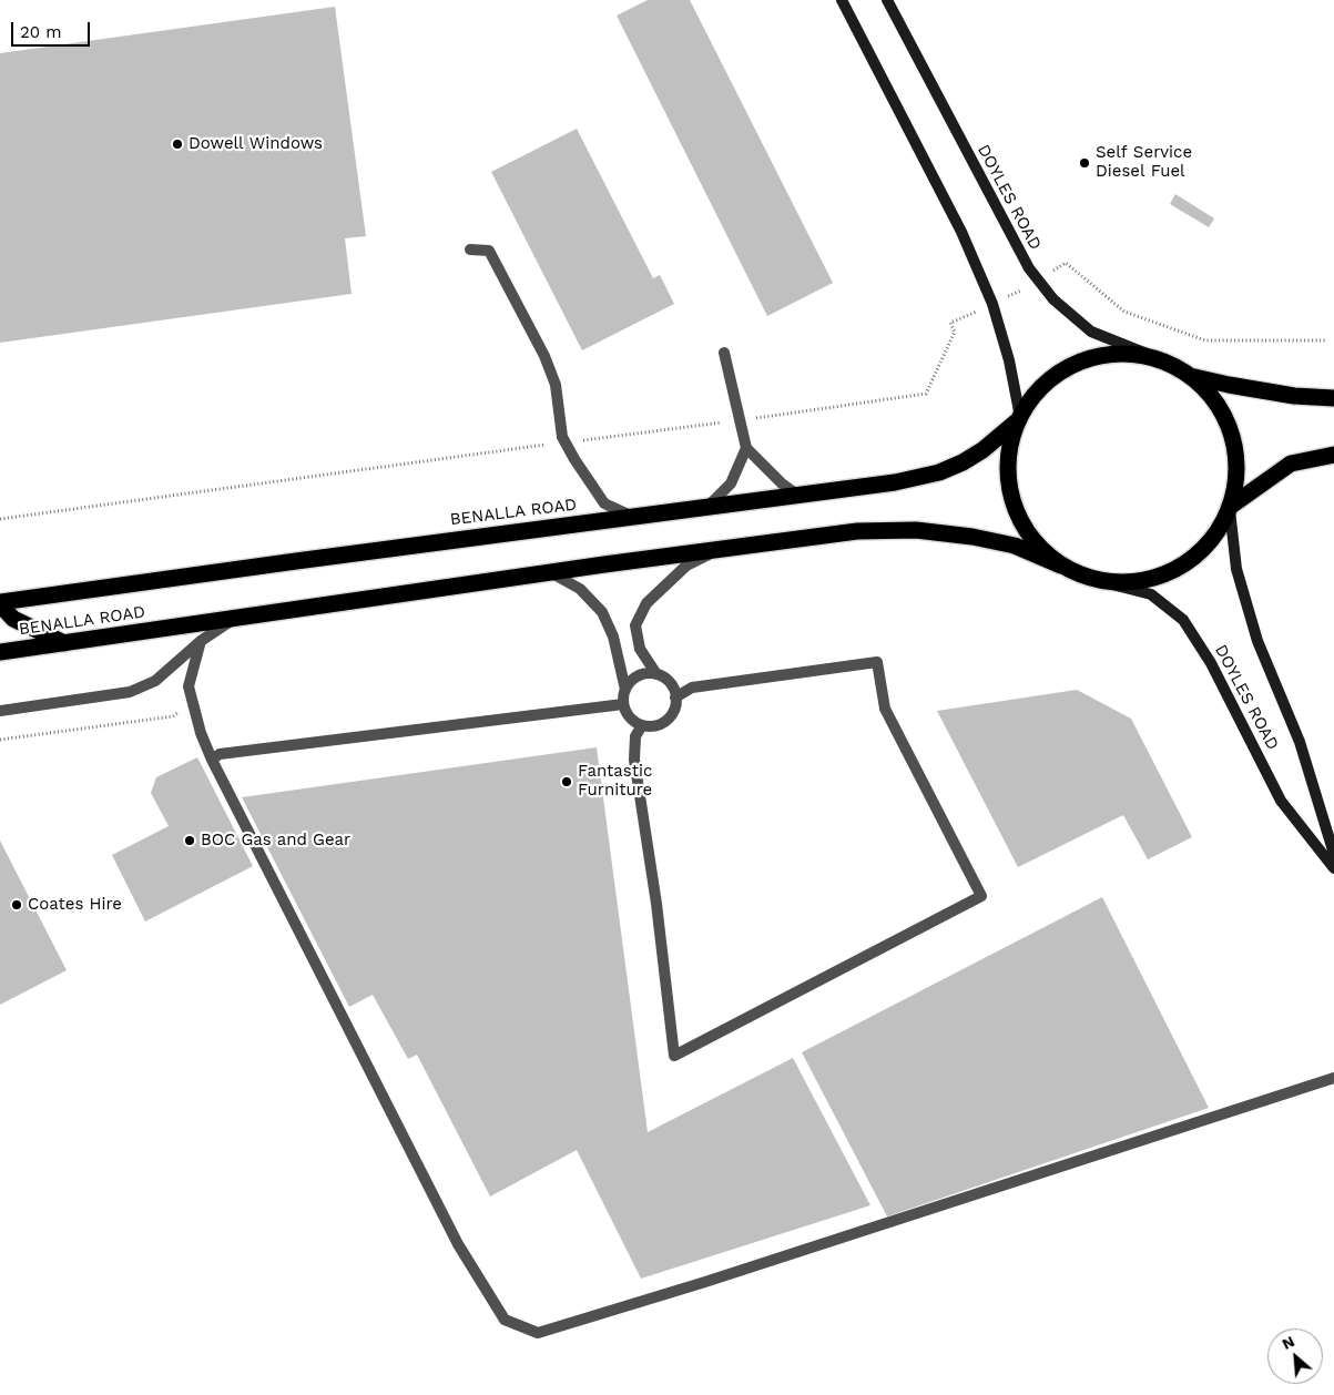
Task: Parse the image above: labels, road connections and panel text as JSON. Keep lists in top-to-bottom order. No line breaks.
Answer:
{"streets":{"highway":["BENALLA ROAD"],"main road":["DOYLES ROAD"]},"crossings":[["DOYLES ROAD","BENALLA ROAD"]],"places":["Dowell Windows","Self Service Diesel Fuel","Fantastic Furniture","BOC Gas and Gear","Coates Hire"],"scale_bar":"20 m","north":"top left"}
